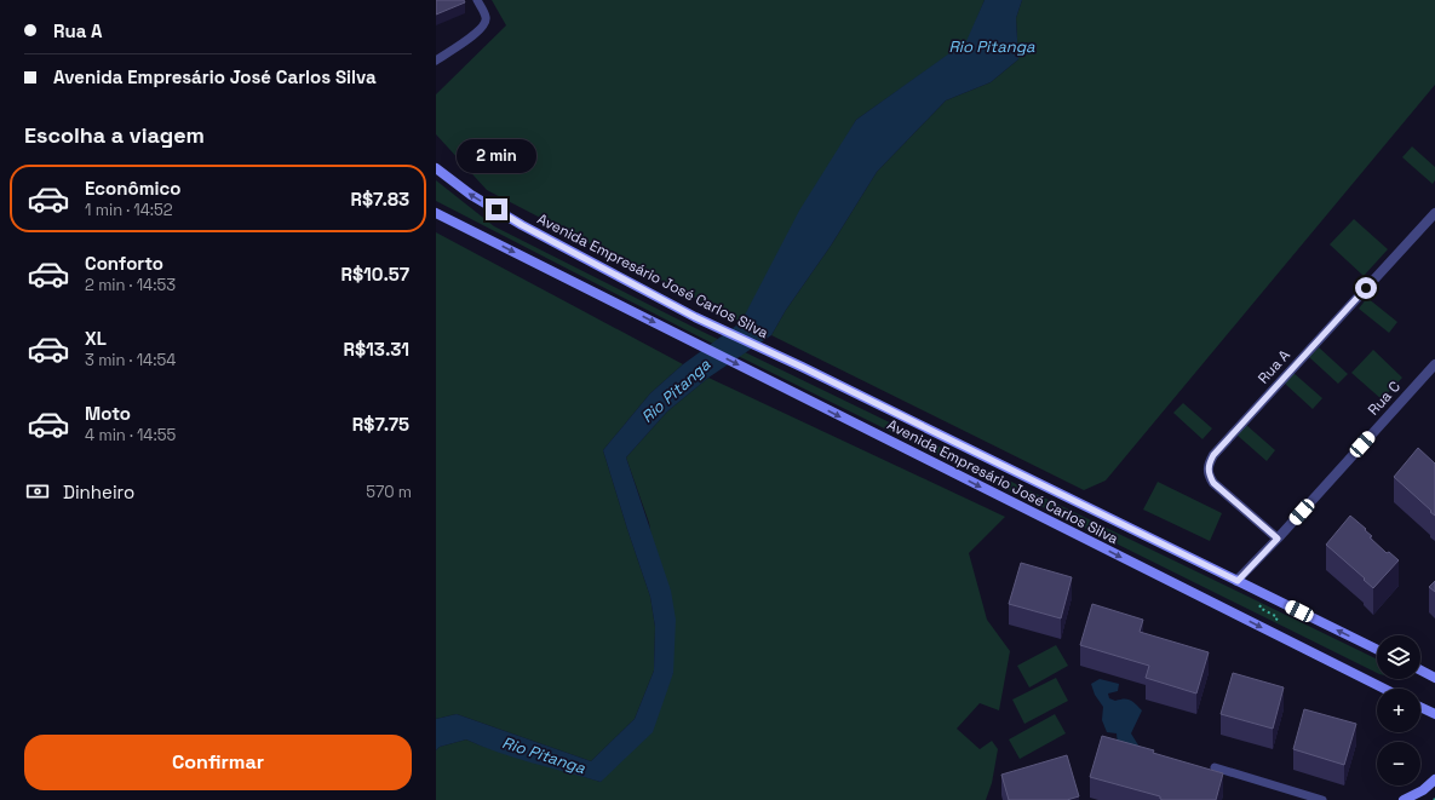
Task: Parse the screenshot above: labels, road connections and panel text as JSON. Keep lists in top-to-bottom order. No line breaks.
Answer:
{"streets":{"main road":["Avenida Empresário José Carlos Silva"],"street":["Rua A","Rua C"]},"crossings":[["Avenida Empresário José Carlos Silva","Rua C"],["Rua A","Rua C"]],"water":["Rio Pitanga"],"page":{"banner":["Rua A","Avenida Empresário José Carlos Silva"],"heading":"Escolha a viagem","bubble":"2 min","list":[{"name":"Econômico","note":"1 min · 14:52","value":"R$7.83"},{"name":"Conforto","note":"2 min · 14:53","value":"R$10.57"},{"name":"XL","note":"3 min · 14:54","value":"R$13.31"},{"name":"Moto","note":"4 min · 14:55","value":"R$7.75"}],"pay":["Dinheiro","570 m"],"map_buttons":["+","−"],"buttons":"Confirmar"}}
